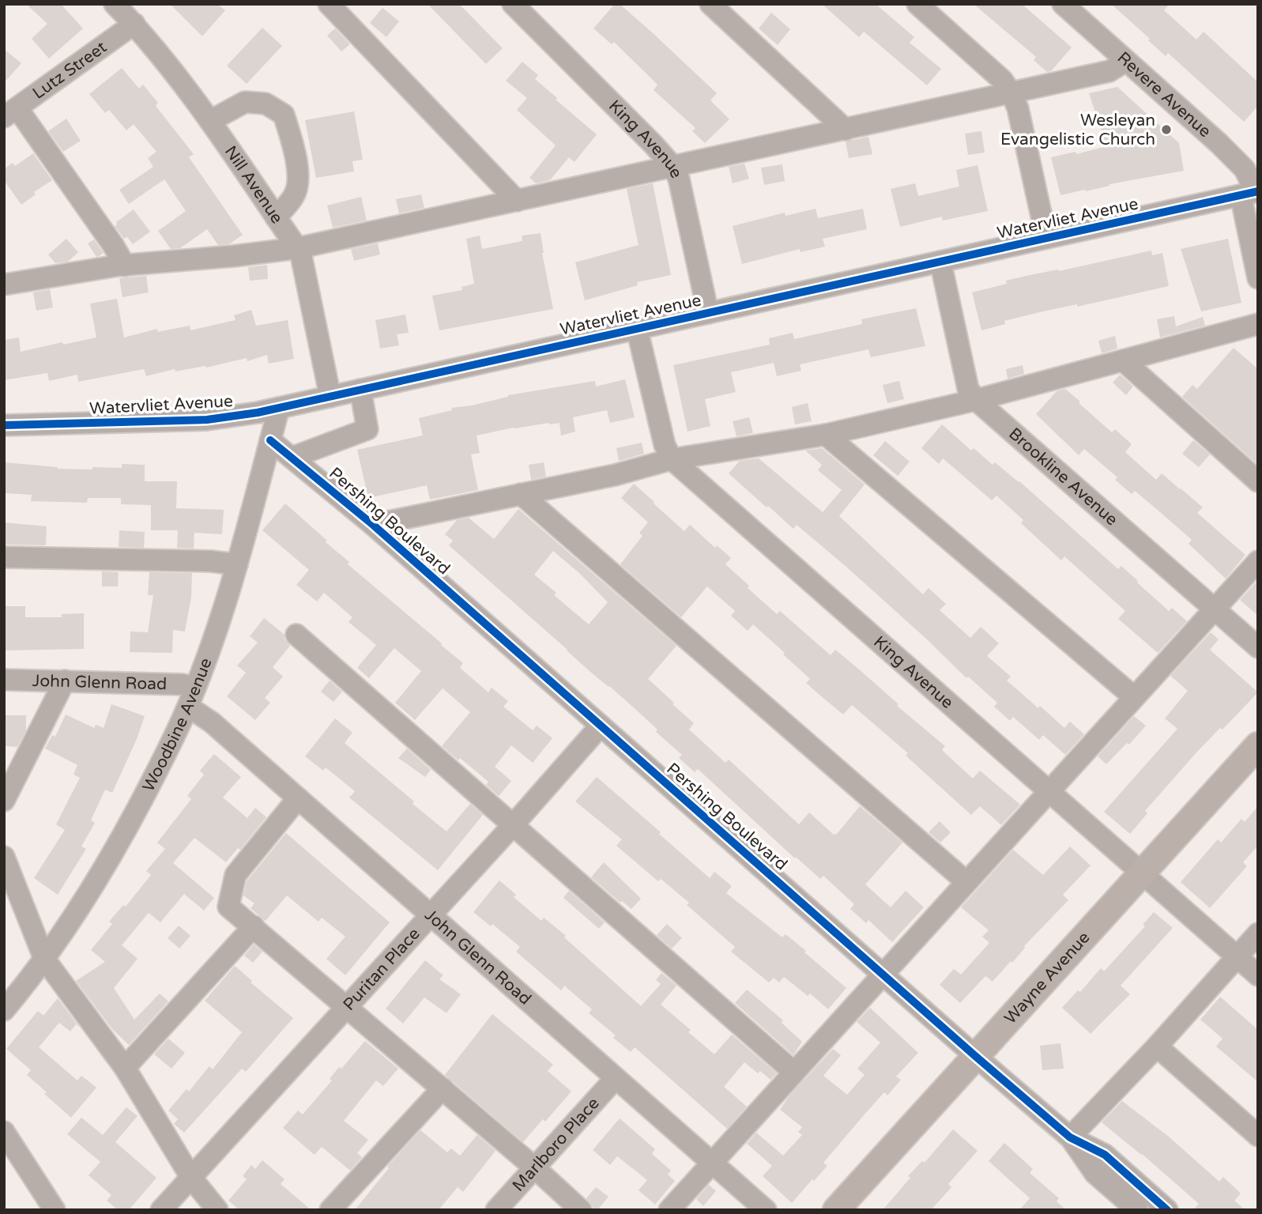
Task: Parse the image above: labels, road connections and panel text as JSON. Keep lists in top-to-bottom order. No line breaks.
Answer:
{"streets":{"main road":["Wayne Avenue"],"street":["Lutz Street","Revere Avenue","King Avenue","Nill Avenue","Watervliet Avenue","Brookline Avenue","Pershing Boulevard","John Glenn Road","Woodbine Avenue","Puritan Place","Marlboro Place"]},"crossings":[["Lutz Street","Nill Avenue"],["Revere Avenue","Watervliet Avenue"],["King Avenue","Watervliet Avenue"],["King Avenue","Wayne Avenue"],["Nill Avenue","Watervliet Avenue"],["Watervliet Avenue","Brookline Avenue"],["Watervliet Avenue","Woodbine Avenue"],["Pershing Boulevard","Woodbine Avenue"],["Pershing Boulevard","Puritan Place"],["Pershing Boulevard","Wayne Avenue"],["John Glenn Road","Woodbine Avenue"],["John Glenn Road","Puritan Place"],["John Glenn Road","Marlboro Place"]],"places":["Wesleyan Evangelistic Church"]}
